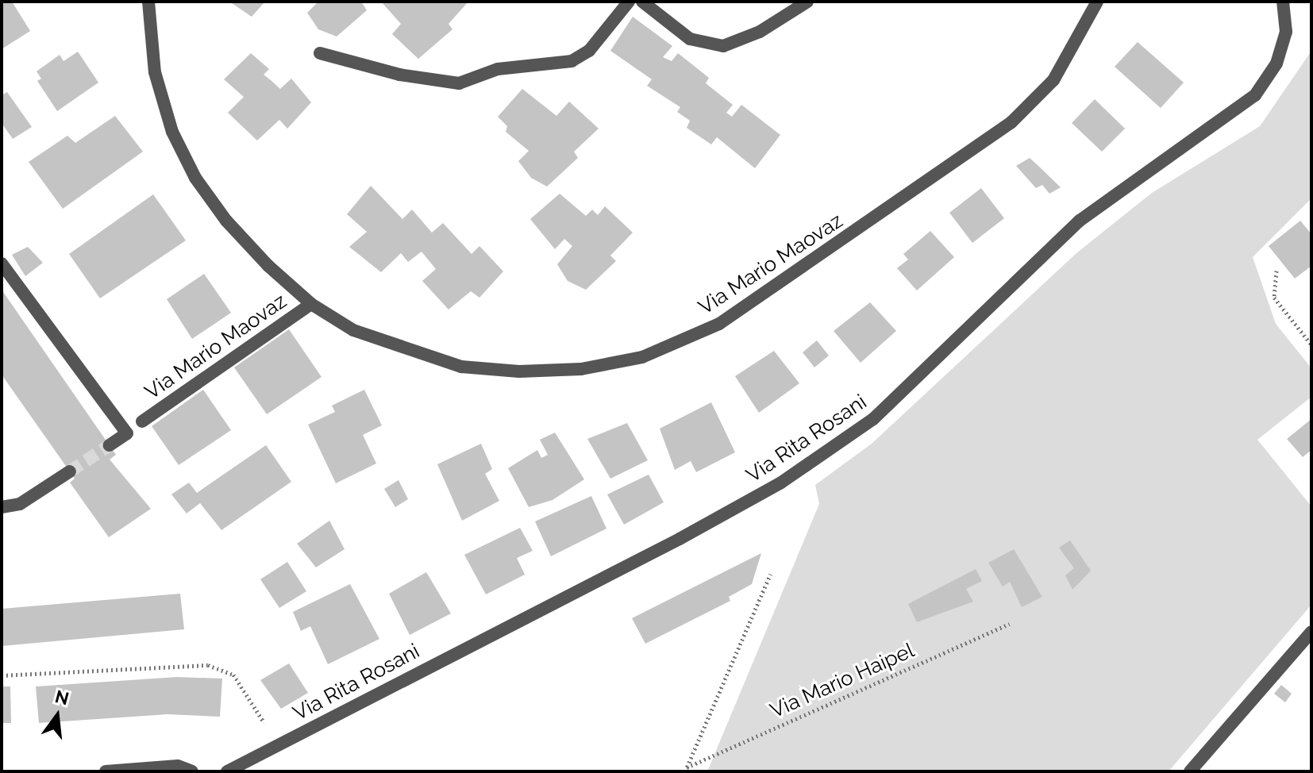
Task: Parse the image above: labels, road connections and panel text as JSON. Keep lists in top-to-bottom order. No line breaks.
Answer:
{"streets":{"street":["Via Mario Maovaz","Via Rita Rosani"],"path":["Via Mario Haipel"]},"north":"top"}
